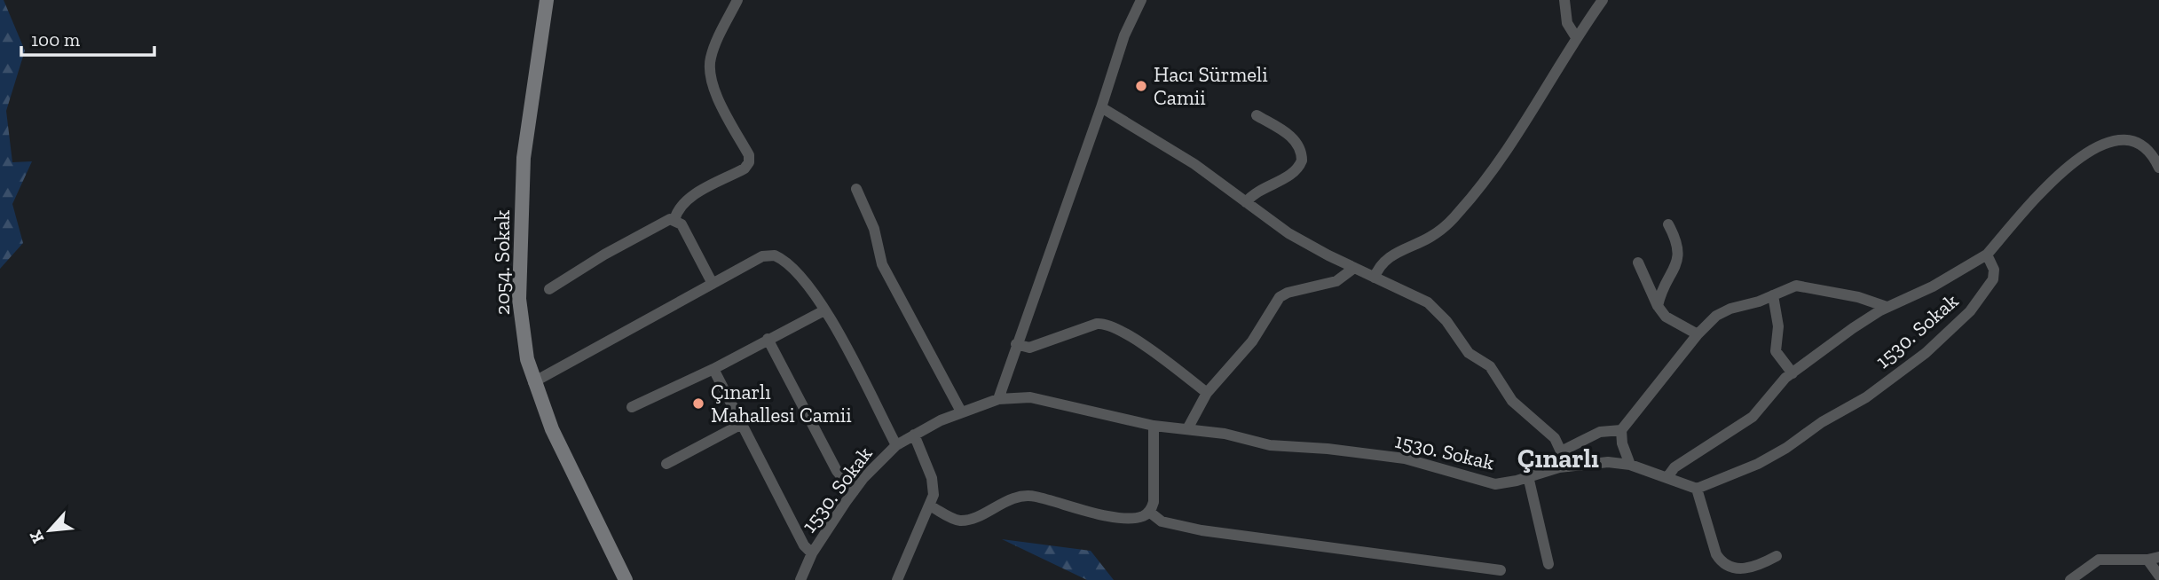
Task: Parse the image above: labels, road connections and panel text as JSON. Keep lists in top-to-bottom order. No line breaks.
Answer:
{"streets":{"main road":["2054. Sokak"],"street":["1530. Sokak"]},"districts":["Çınarlı"],"places":["Hacı Sürmeli Camii","Çınarlı Mahallesi Camii"],"scale_bar":"100 m","north":"bottom left"}
